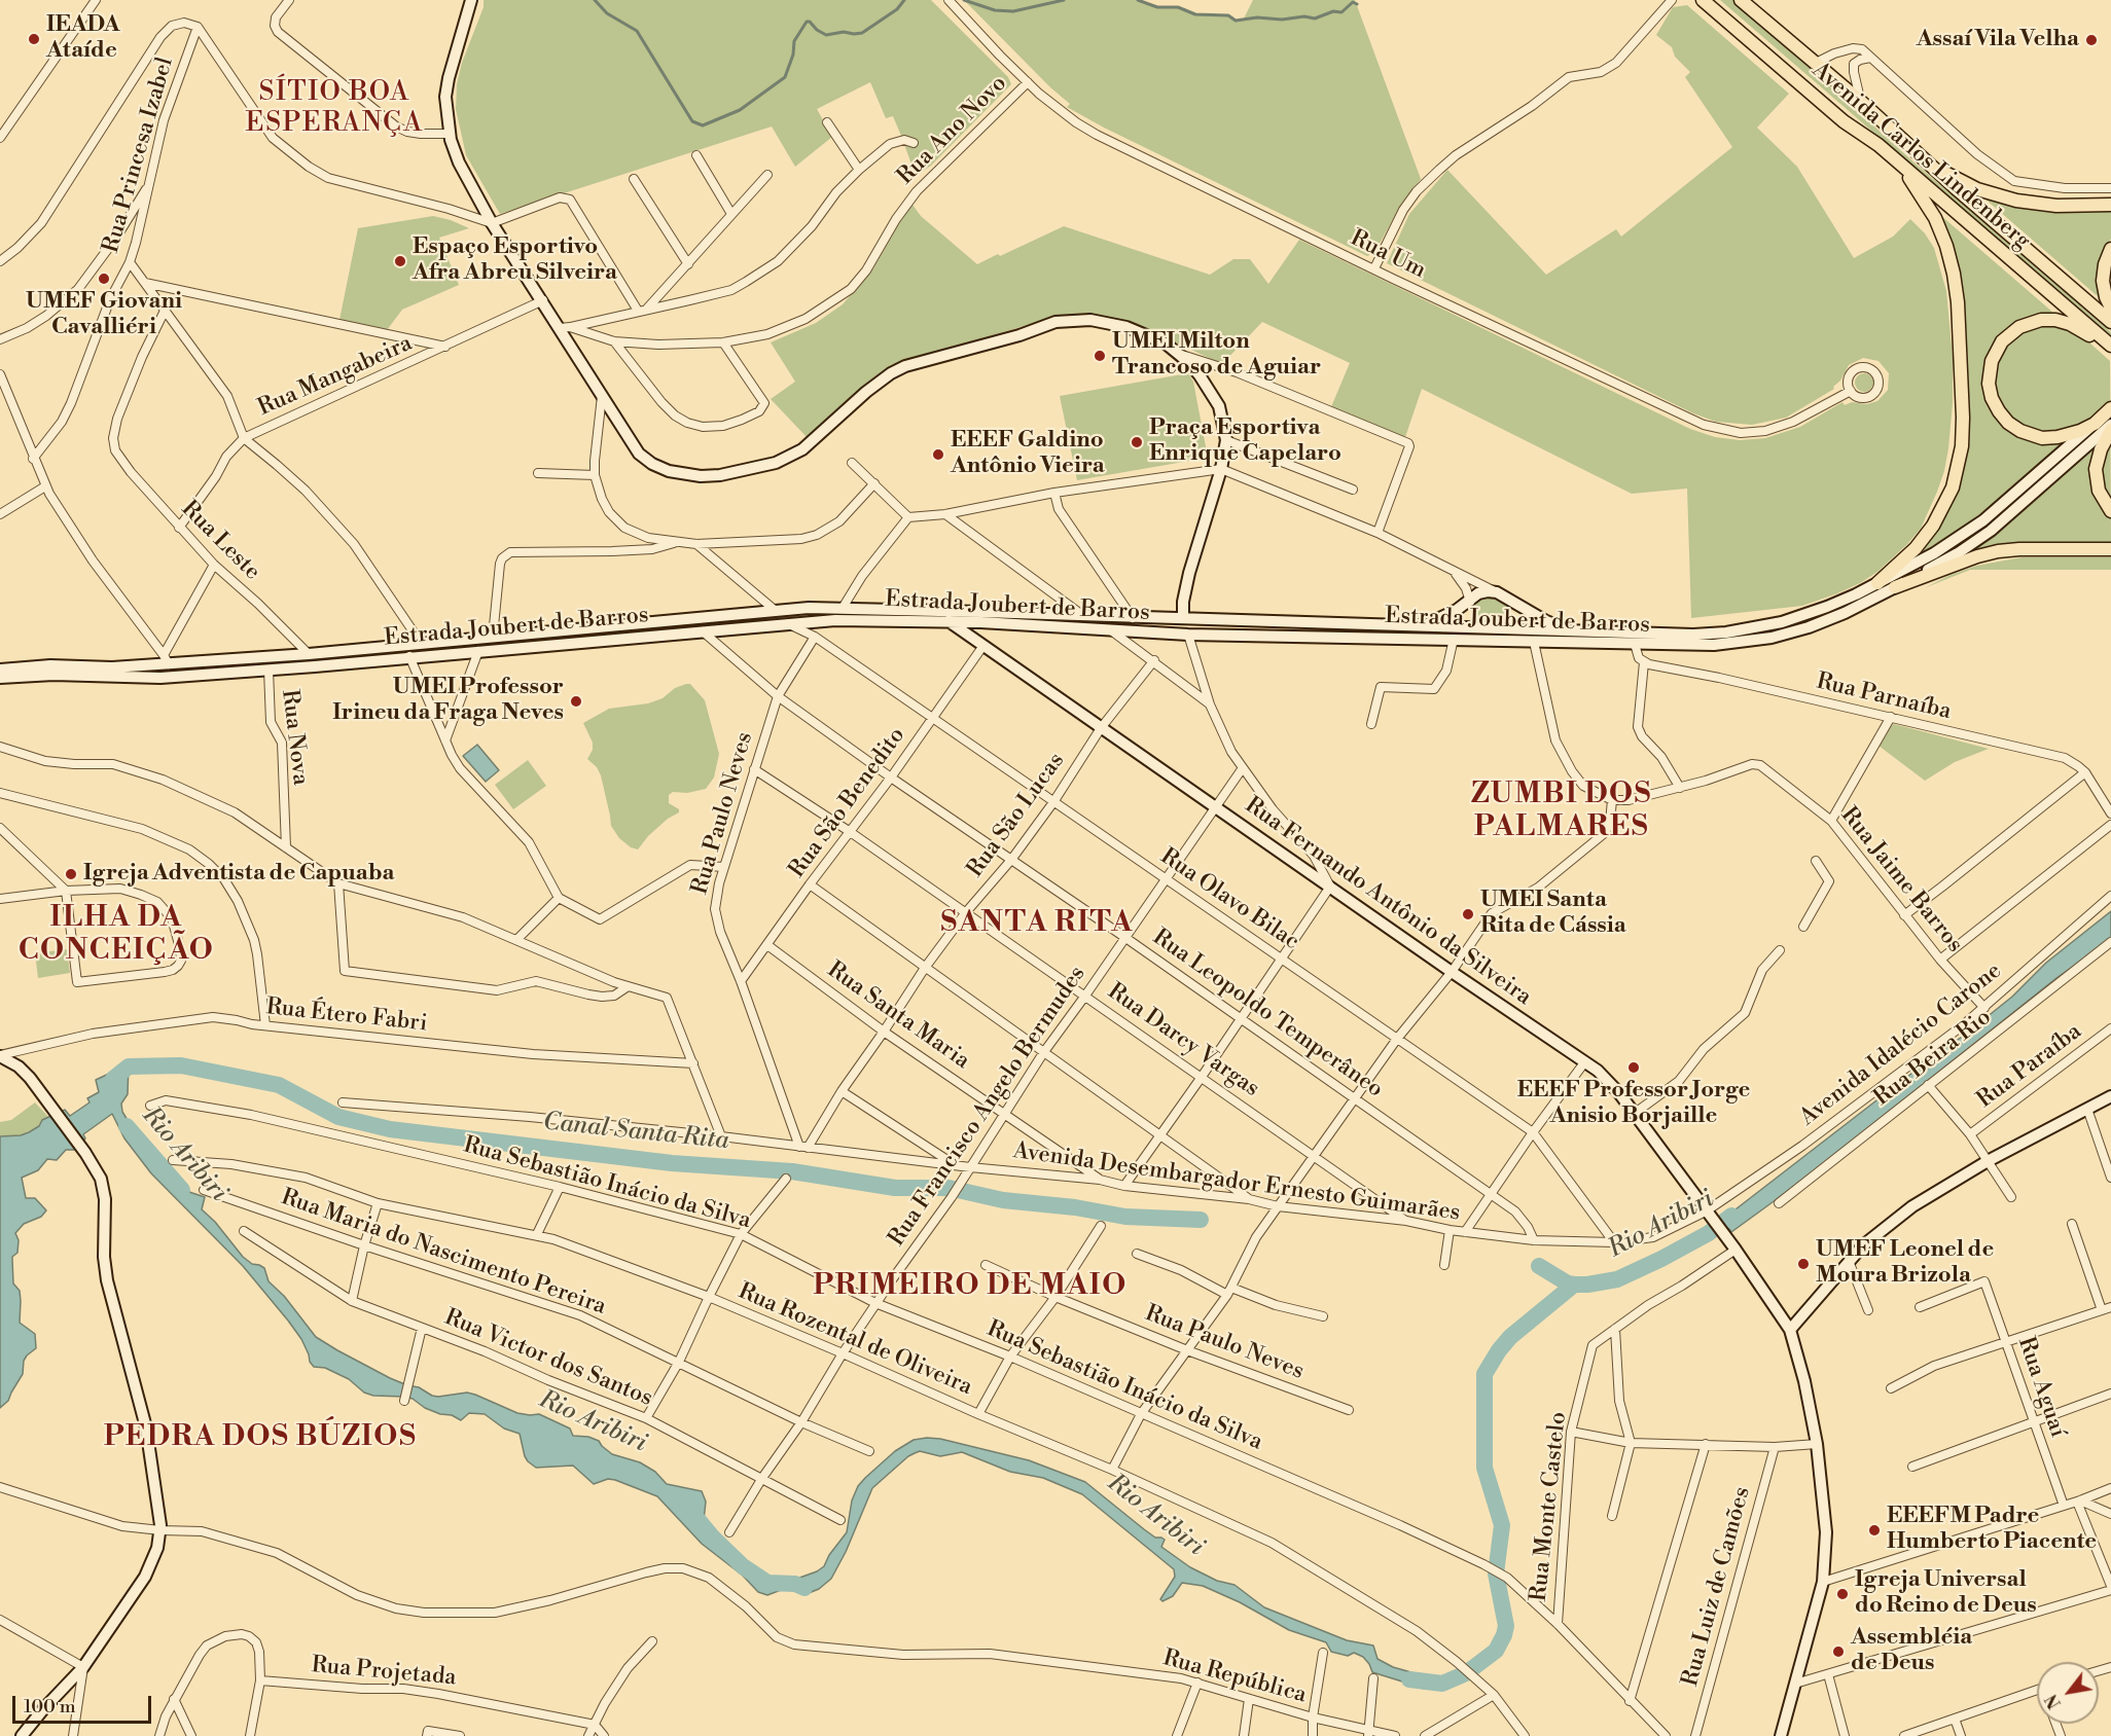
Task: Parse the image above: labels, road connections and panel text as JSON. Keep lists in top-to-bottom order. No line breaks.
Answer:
{"streets":{"main road":["Avenida Carlos Lindenberg","Estrada Joubert de Barros","Rua Fernando Antônio da Silveira"],"street":["Rua Ano Novo","Rua Princesa Izabel","Rua Um","Rua Mangabeira","Rua Leste","Rua Parnaíba","Rua Nova","Rua São Benedito","Rua Paulo Neves","Rua São Lucas","Rua Jaime Barros","Rua Olavo Bilac","Rua Leopoldo Temperâneo","Rua Étero Fabri","Rua Santa Maria","Rua Darcy Vargas","Avenida Idalécio Carone","Rua Beira Rio","Rua Paraíba","Rua Francisco Angelo Bermudes","Avenida Desembargador Ernesto Guimarães","Rua Sebastião Inácio da Silva","Rua Maria do Nascimento Pereira","Rua Rozental de Oliveira","Rua Victor dos Santos","Rua Aguaí","Rua Monte Castelo","Rua Luiz de Camões","Rua Projetada","Rua República"]},"crossings":[["Rua Ano Novo","Rua Um"],["Rua Mangabeira","Rua Leste"],["Rua Leste","Estrada Joubert de Barros"],["Estrada Joubert de Barros","Rua Nova"],["Estrada Joubert de Barros","Rua Olavo Bilac"],["Estrada Joubert de Barros","Rua Fernando Antônio da Silveira"],["Estrada Joubert de Barros","Rua Leopoldo Temperâneo"],["Rua São Benedito","Rua Paulo Neves"],["Rua São Benedito","Rua Olavo Bilac"],["Rua São Benedito","Rua Fernando Antônio da Silveira"],["Rua São Benedito","Rua Leopoldo Temperâneo"],["Rua São Benedito","Rua Santa Maria"],["Rua São Benedito","Rua Darcy Vargas"],["Rua Paulo Neves","Rua São Lucas"],["Rua Paulo Neves","Rua Olavo Bilac"],["Rua Paulo Neves","Rua Leopoldo Temperâneo"],["Rua Paulo Neves","Rua Darcy Vargas"],["Rua Paulo Neves","Avenida Desembargador Ernesto Guimarães"],["Rua São Lucas","Rua Olavo Bilac"],["Rua São Lucas","Rua Fernando Antônio da Silveira"],["Rua São Lucas","Rua Leopoldo Temperâneo"],["Rua São Lucas","Rua Santa Maria"],["Rua São Lucas","Rua Darcy Vargas"],["Rua São Lucas","Avenida Desembargador Ernesto Guimarães"],["Rua Jaime Barros","Avenida Idalécio Carone"],["Rua Olavo Bilac","Rua Francisco Angelo Bermudes"],["Rua Olavo Bilac","Avenida Desembargador Ernesto Guimarães"],["Rua Fernando Antônio da Silveira","Avenida Idalécio Carone"],["Rua Fernando Antônio da Silveira","Rua Francisco Angelo Bermudes"],["Rua Fernando Antônio da Silveira","Avenida Desembargador Ernesto Guimarães"],["Rua Fernando Antônio da Silveira","Rua Monte Castelo"],["Rua Leopoldo Temperâneo","Rua Francisco Angelo Bermudes"],["Rua Leopoldo Temperâneo","Avenida Desembargador Ernesto Guimarães"],["Rua Santa Maria","Rua Francisco Angelo Bermudes"],["Rua Santa Maria","Avenida Desembargador Ernesto Guimarães"],["Rua Darcy Vargas","Rua Francisco Angelo Bermudes"],["Rua Darcy Vargas","Avenida Desembargador Ernesto Guimarães"],["Avenida Idalécio Carone","Avenida Desembargador Ernesto Guimarães"],["Rua Beira Rio","Rua Paraíba"],["Rua Francisco Angelo Bermudes","Avenida Desembargador Ernesto Guimarães"],["Rua Francisco Angelo Bermudes","Rua Sebastião Inácio da Silva"],["Rua Francisco Angelo Bermudes","Rua Maria do Nascimento Pereira"],["Rua Francisco Angelo Bermudes","Rua Rozental de Oliveira"],["Rua Francisco Angelo Bermudes","Rua Victor dos Santos"],["Rua Sebastião Inácio da Silva","Rua Monte Castelo"]],"districts":["SÍTIO BOA ESPERANÇA","ZUMBI DOS PALMARES","ILHA DA CONCEIÇÃO","SANTA RITA","PRIMEIRO DE MAIO","PEDRA DOS BÚZIOS"],"water":["Canal Santa Rita","Rio Aribiri"],"places":["IEADA Ataíde","Assaí Vila Velha","Espaço Esportivo Afra Abreu Silveira","UMEF Giovani Cavalliéri","UMEI Milton Trancoso de Aguiar","Praça Esportiva Enrique Capelaro","EEEF Galdino Antônio Vieira","UMEI Professor Irineu da Fraga Neves","Igreja Adventista de Capuaba","UMEI Santa Rita de Cássia","EEEF Professor Jorge Anisio Borjaille","UMEF Leonel de Moura Brizola","EEEFM Padre Humberto Piacente","Igreja Universal do Reino de Deus","Assembléia de Deus"],"scale_bar":"100 m","north":"bottom left"}
